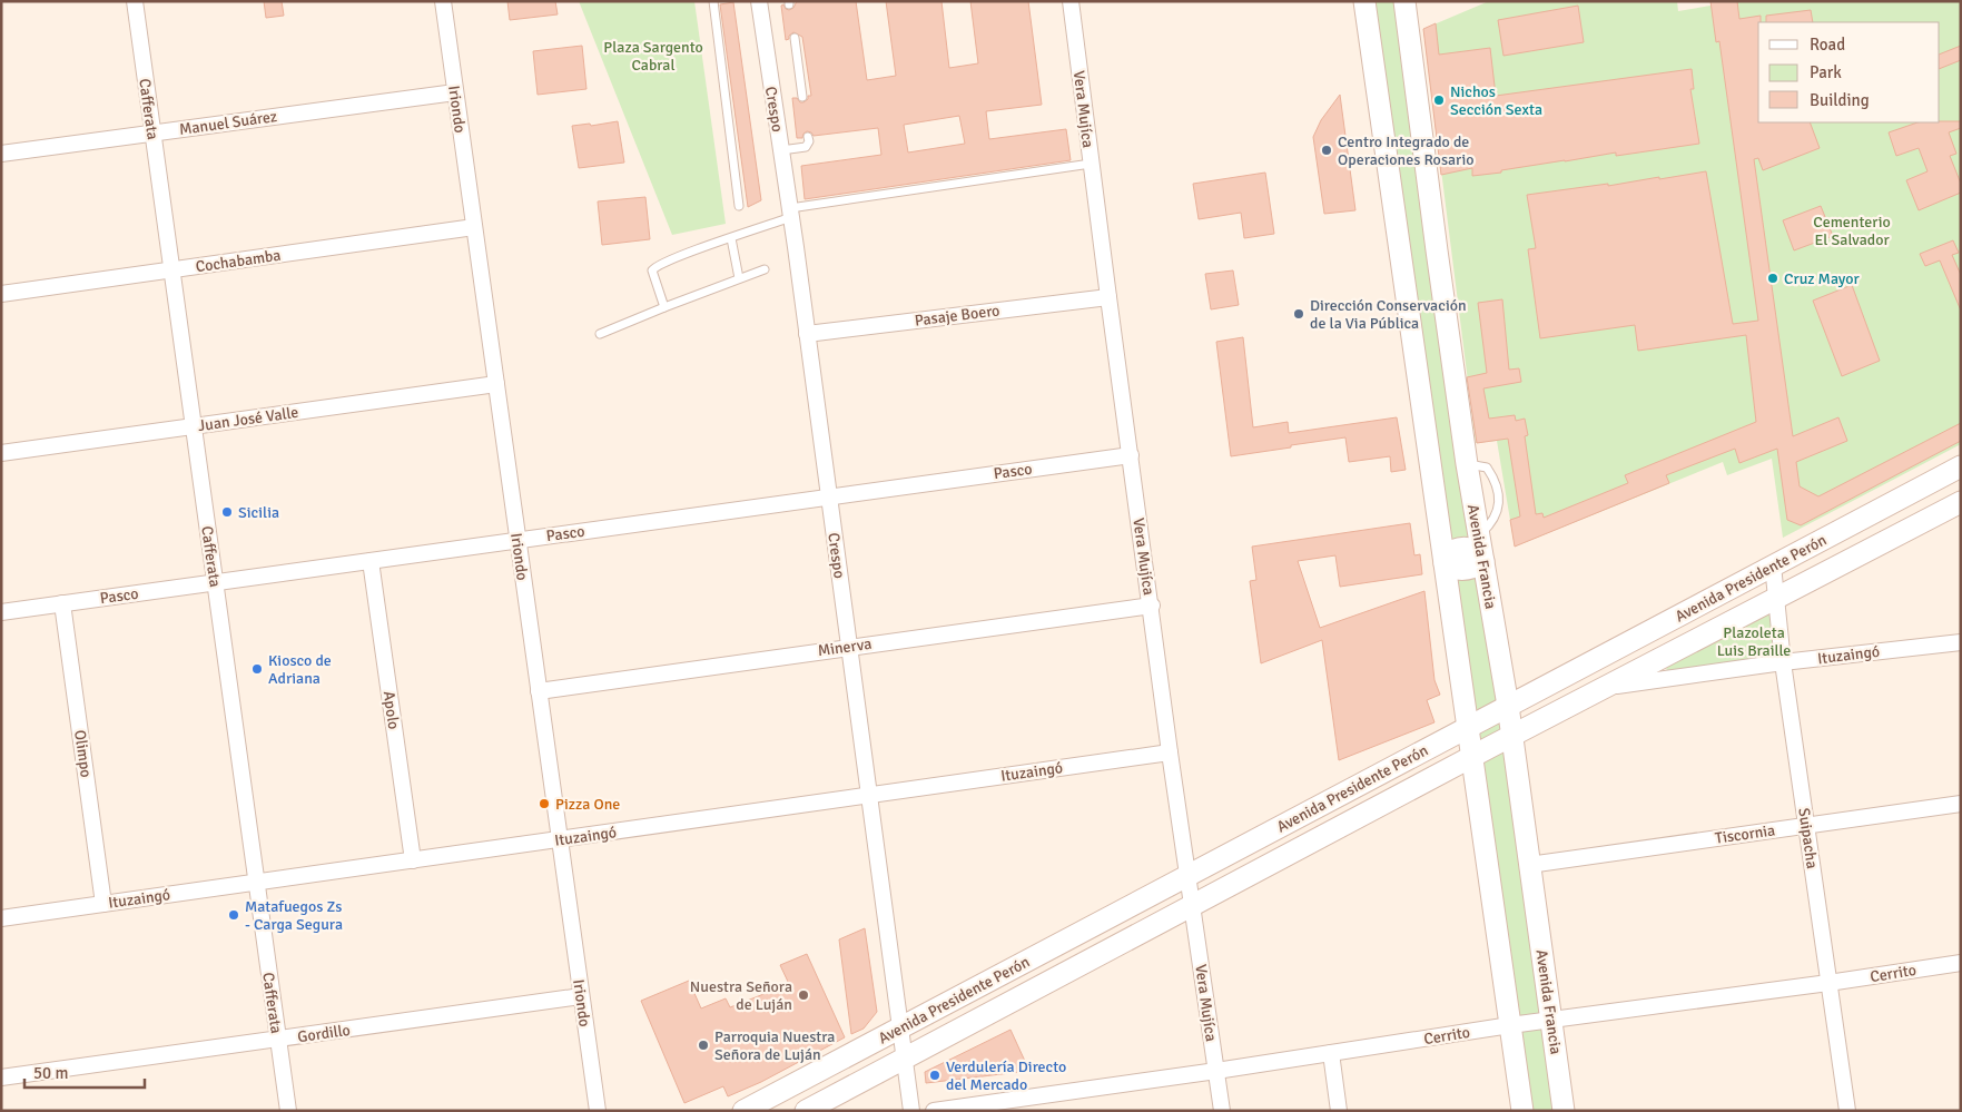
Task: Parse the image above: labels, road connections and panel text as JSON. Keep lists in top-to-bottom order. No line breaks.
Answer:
{"streets":{"main road":["Avenida Francia","Avenida Presidente Perón"],"street":["Cafferata","Iriondo","Crespo","Vera Mujíca","Manuel Suárez","Cochabamba","Pasaje Boero","Juan José Valle","Pasco","Minerva","Ituzaingó","Apolo","Olimpo","Tiscornia","Suipacha","Cerrito","Gordillo"]},"crossings":[["Cafferata","Manuel Suárez"],["Cafferata","Cochabamba"],["Cafferata","Juan José Valle"],["Cafferata","Pasco"],["Cafferata","Ituzaingó"],["Cafferata","Gordillo"],["Iriondo","Manuel Suárez"],["Iriondo","Cochabamba"],["Iriondo","Juan José Valle"],["Iriondo","Pasco"],["Iriondo","Minerva"],["Iriondo","Ituzaingó"],["Iriondo","Gordillo"],["Crespo","Pasaje Boero"],["Crespo","Pasco"],["Crespo","Avenida Presidente Perón"],["Crespo","Minerva"],["Crespo","Ituzaingó"],["Vera Mujíca","Pasaje Boero"],["Vera Mujíca","Pasco"],["Vera Mujíca","Avenida Presidente Perón"],["Vera Mujíca","Minerva"],["Vera Mujíca","Ituzaingó"],["Vera Mujíca","Cerrito"],["Pasco","Apolo"],["Pasco","Olimpo"],["Avenida Francia","Avenida Presidente Perón"],["Avenida Francia","Tiscornia"],["Avenida Francia","Cerrito"],["Avenida Presidente Perón","Ituzaingó"],["Avenida Presidente Perón","Suipacha"],["Ituzaingó","Apolo"],["Ituzaingó","Olimpo"],["Ituzaingó","Suipacha"],["Tiscornia","Suipacha"],["Suipacha","Cerrito"]],"parks":["Plaza Sargento Cabral","Cementerio El Salvador","Plazoleta Luis Braille"],"places":["Nichos Sección Sexta","Centro Integrado de Operaciones Rosario","Cruz Mayor","Dirección Conservación de la Via Pública","Sicilia","Kiosco de Adriana","Pizza One","Matafuegos Zs - Carga Segura","Nuestra Señora de Luján","Parroquia Nuestra Señora de Luján","Verdulería Directo del Mercado"],"legend":["Road","Park","Building"],"scale_bar":"50 m"}
